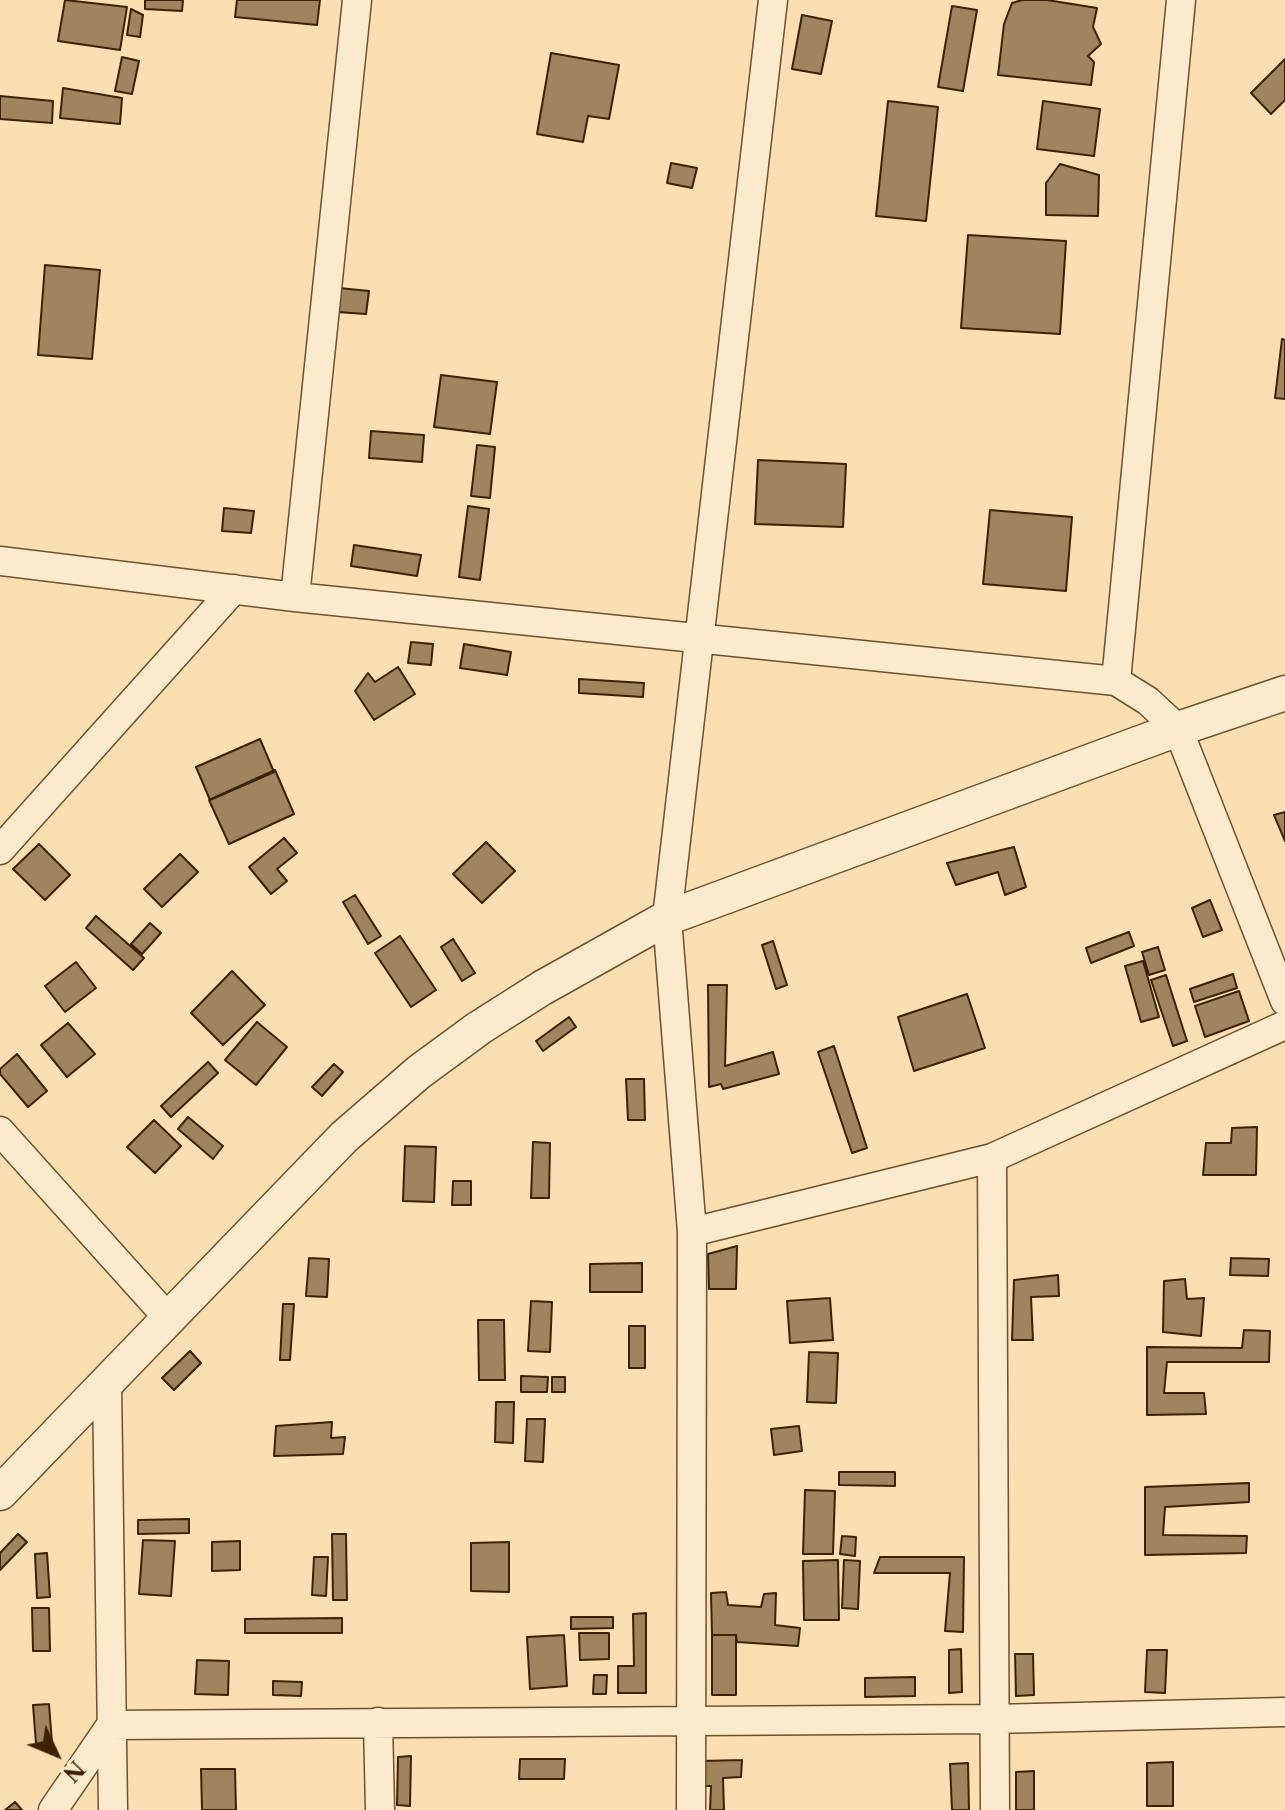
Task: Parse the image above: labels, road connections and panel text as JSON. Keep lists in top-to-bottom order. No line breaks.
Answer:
{"north":"bottom right"}
